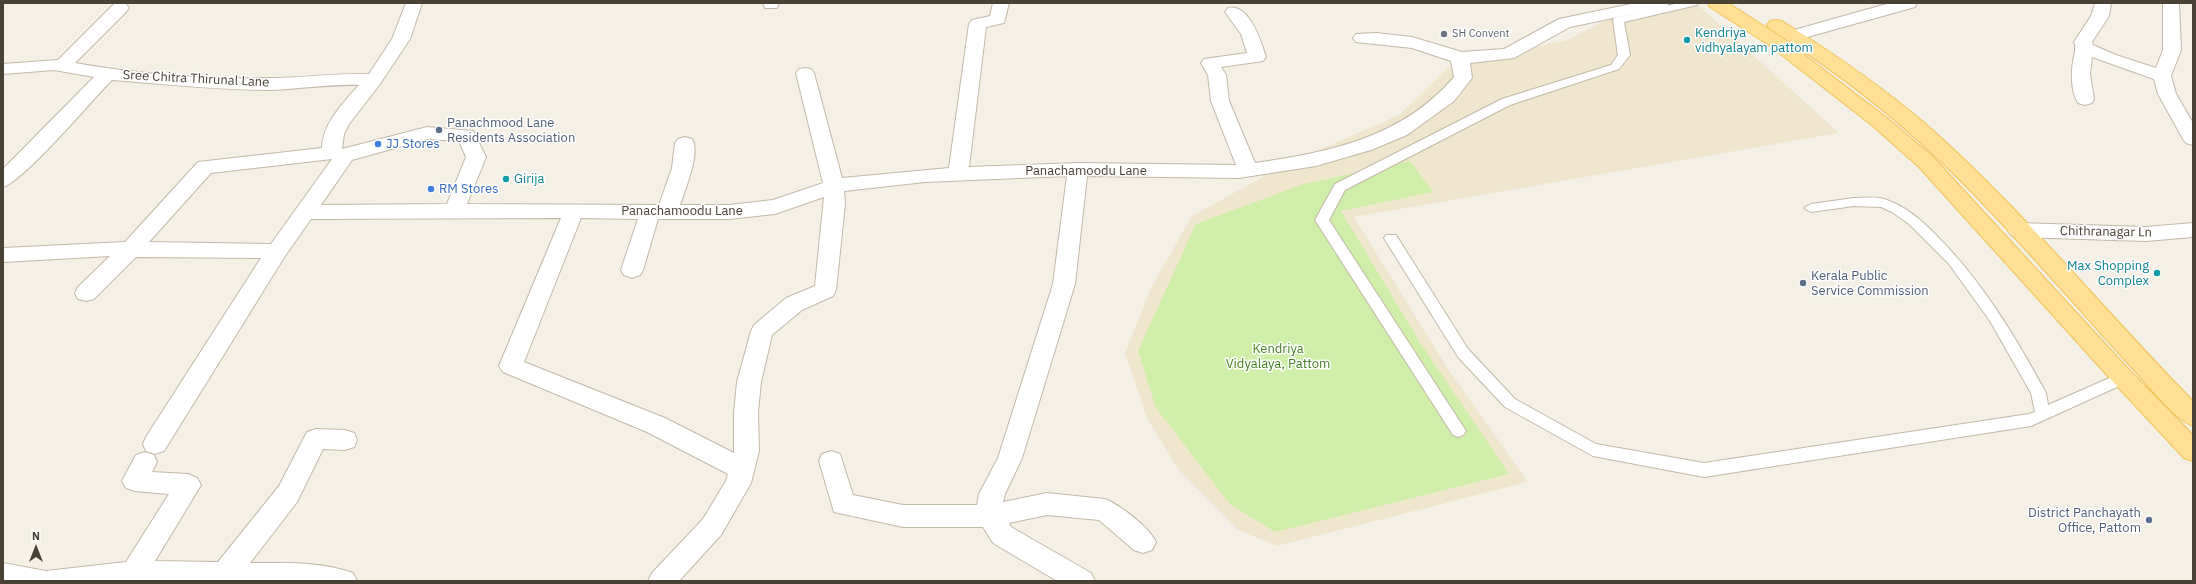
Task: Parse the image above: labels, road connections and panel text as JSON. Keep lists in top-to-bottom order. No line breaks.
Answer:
{"streets":{"street":["Sree Chitra Thirunal Lane","Panachamoodu Lane","Chithranagar Ln"]},"parks":["Kendriya Vidyalaya, Pattom"],"places":["SH Convent","Kendriya vidhyalayam pattom","Panachmood Lane Residents Association","JJ Stores","Girija","RM Stores","Max Shopping Complex","Kerala Public Service Commission","District Panchayath Office, Pattom"],"north":"top"}
